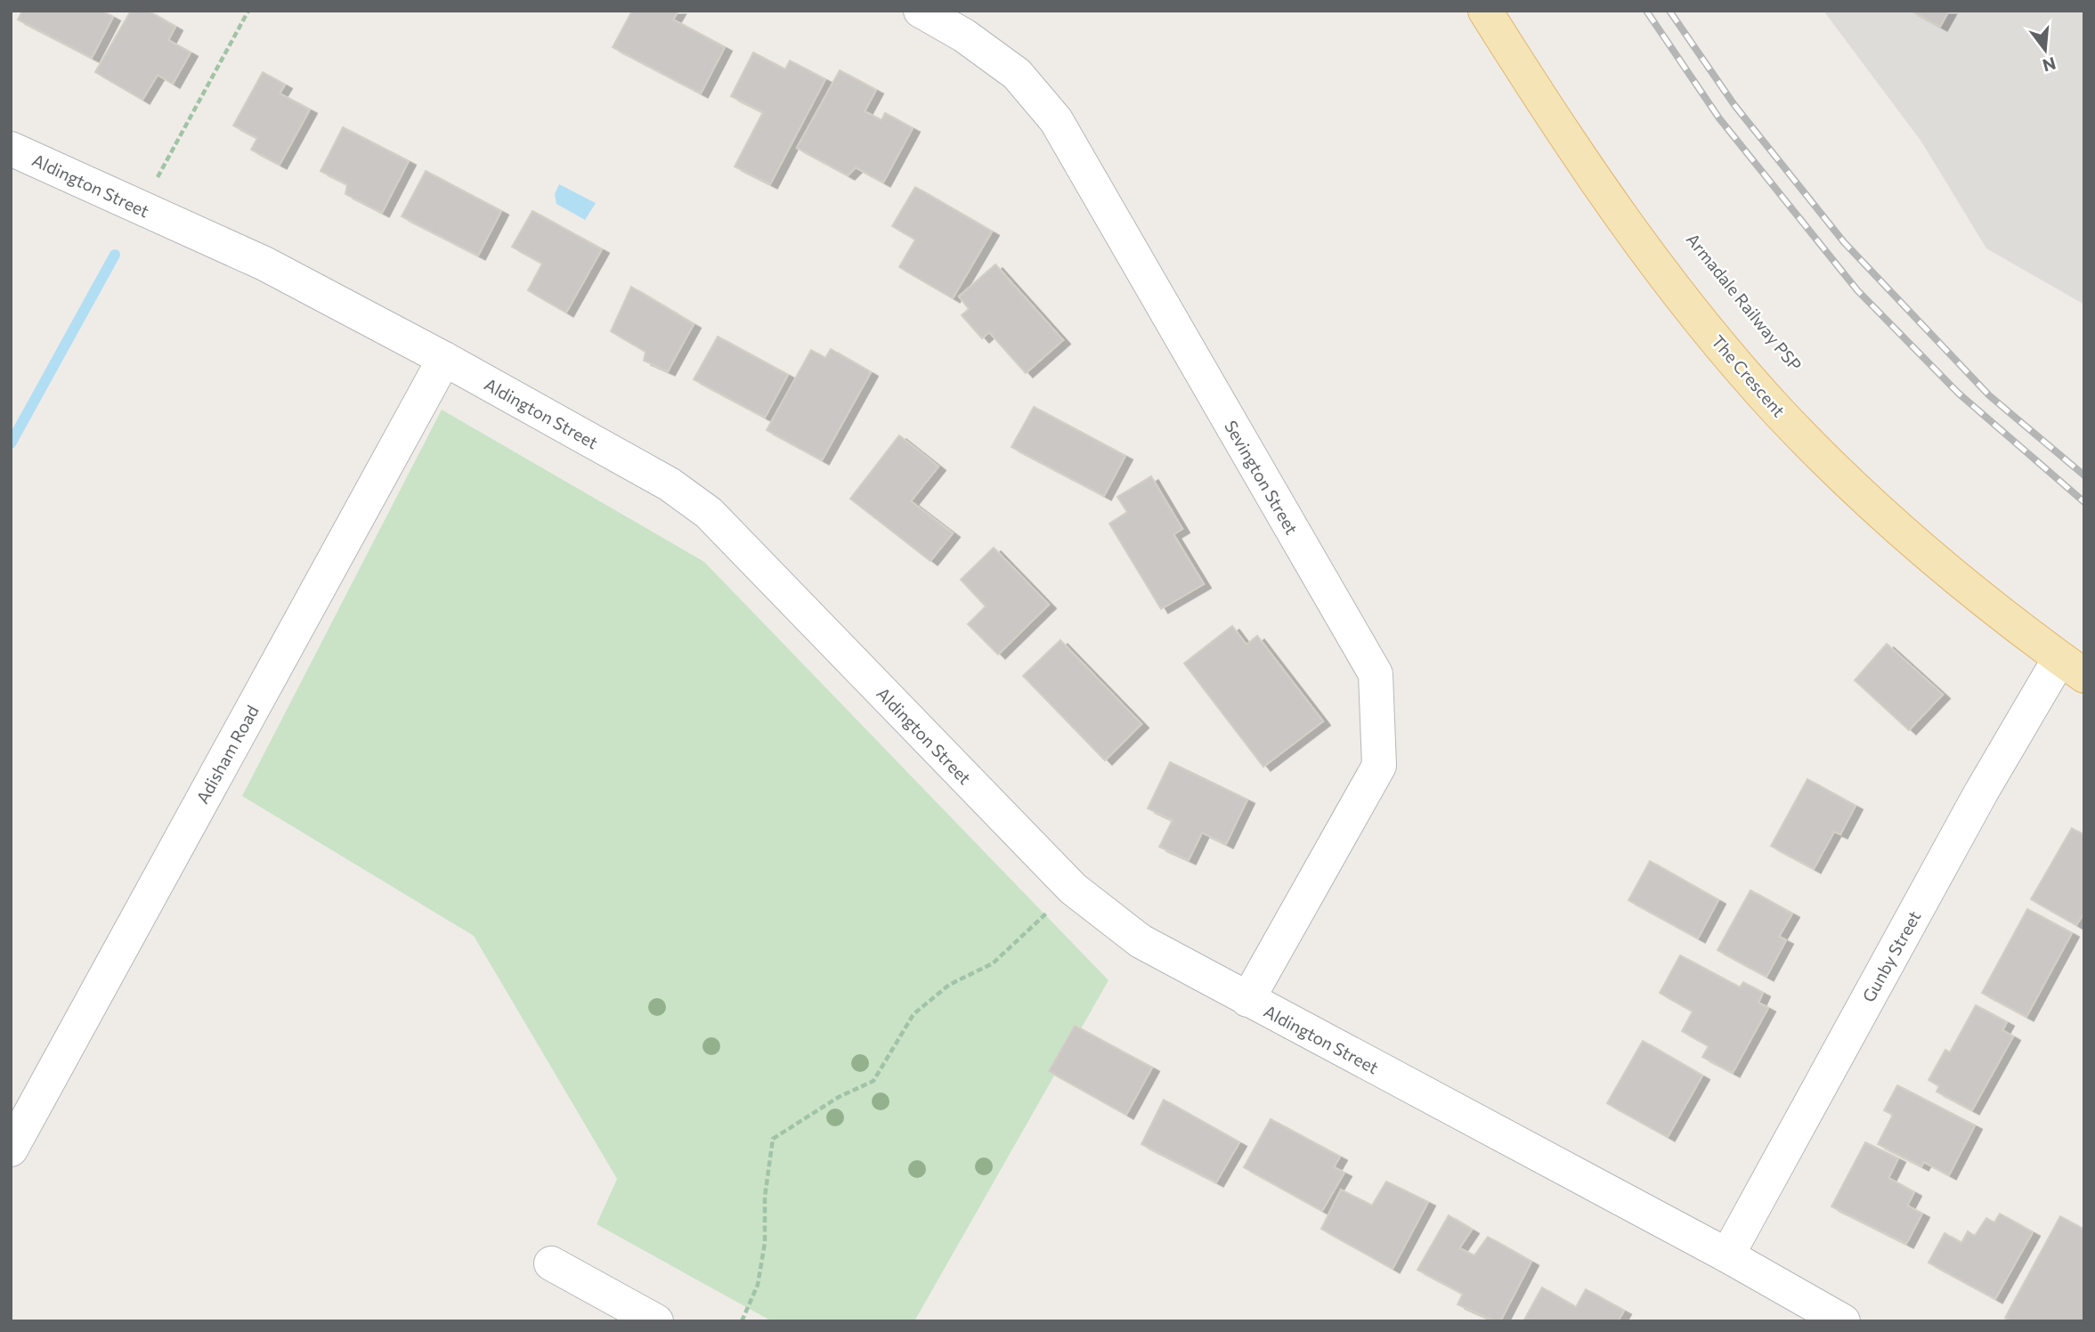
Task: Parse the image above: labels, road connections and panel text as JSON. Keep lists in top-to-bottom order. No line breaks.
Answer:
{"streets":{"main road":["The Crescent"],"street":["Aldington Street","Sevington Street","Adisham Road","Gunby Street"]},"crossings":[["Aldington Street","Sevington Street"],["Aldington Street","Adisham Road"],["Aldington Street","Gunby Street"],["The Crescent","Gunby Street"]],"north":"bottom"}
